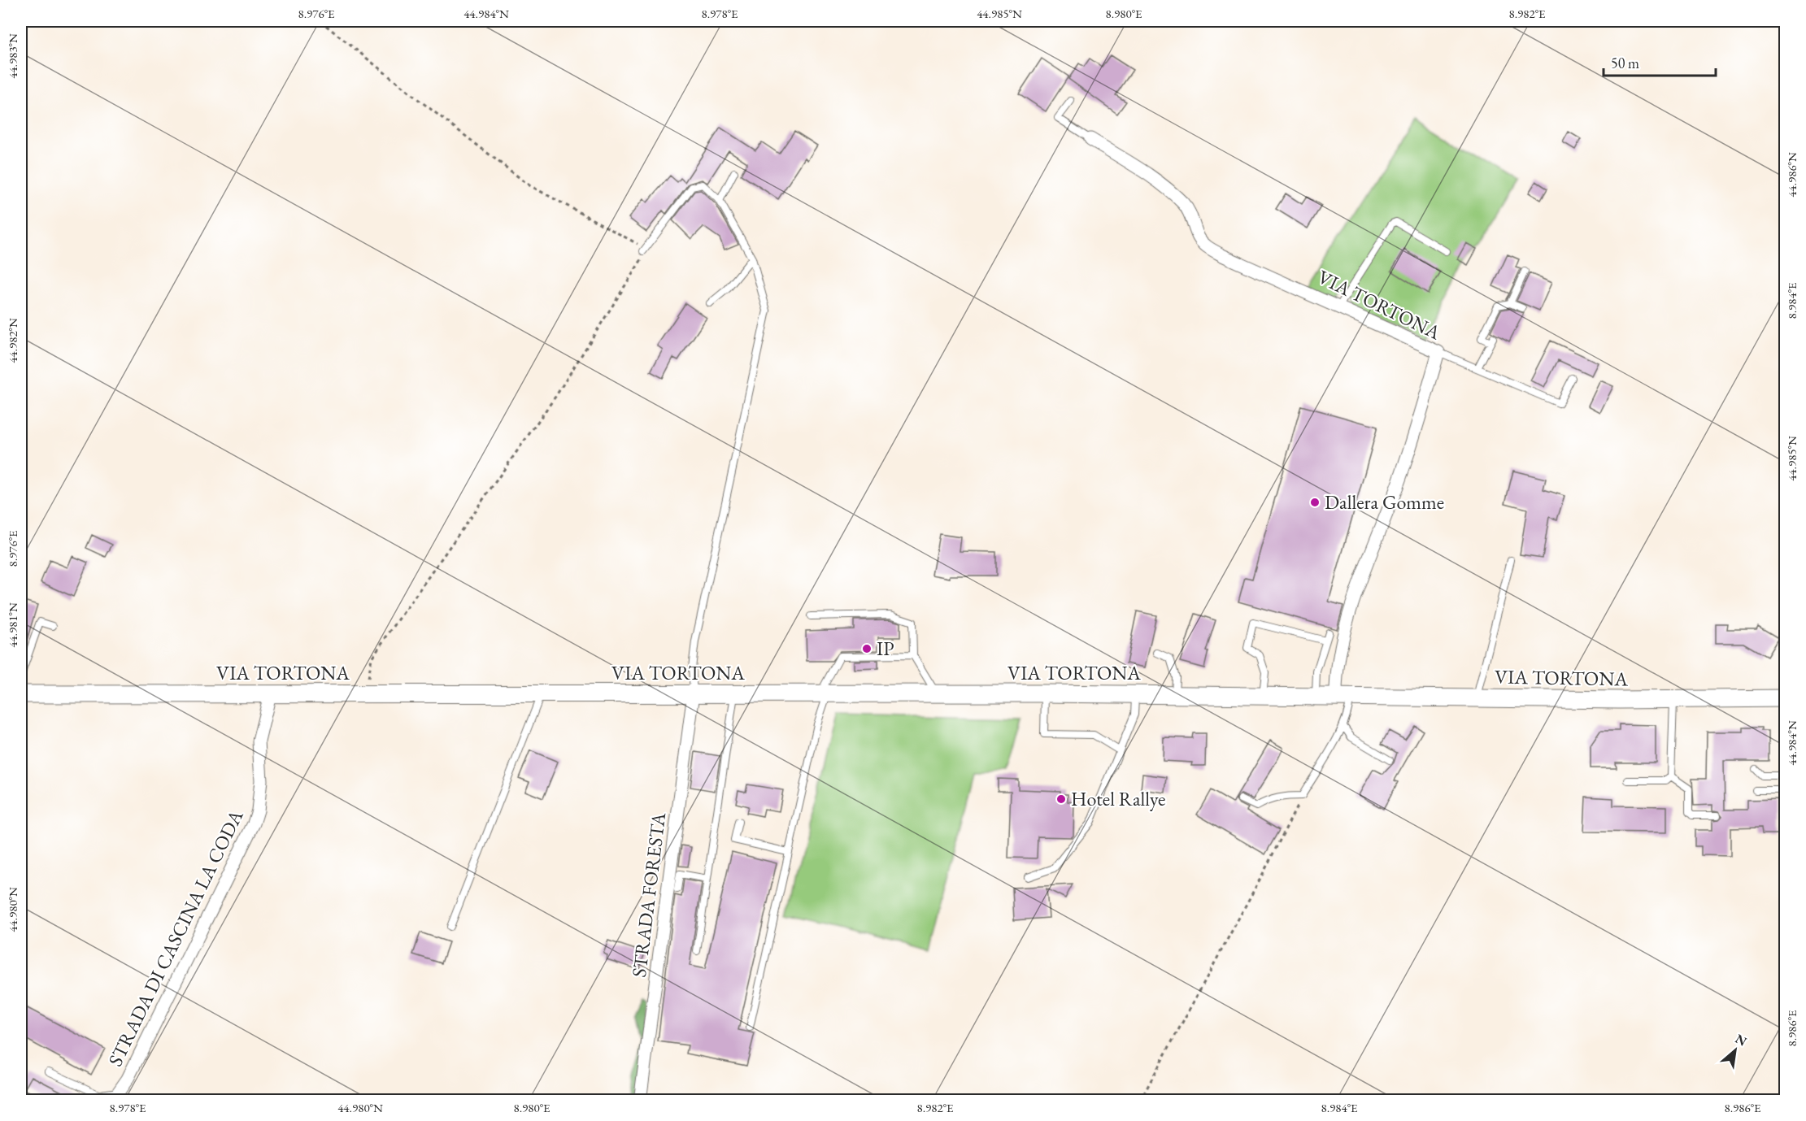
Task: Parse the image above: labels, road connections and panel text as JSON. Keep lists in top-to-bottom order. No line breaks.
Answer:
{"streets":{"main road":["VIA TORTONA"],"street":["STRADA FORESTA","STRADA DI CASCINA LA CODA"]},"crossings":[["VIA TORTONA","STRADA FORESTA"],["VIA TORTONA","STRADA DI CASCINA LA CODA"]],"places":["Dallera Gomme","IP","Hotel Rallye"],"scale_bar":"50 m","north":"top right","coordinates":["8.976°E","44.984°N","8.978°E","44.985°N","8.980°E","8.982°E","44.983°N","44.986°N","8.984°E","44.982°N","44.981°N","44.980°N","8.986°E"]}
